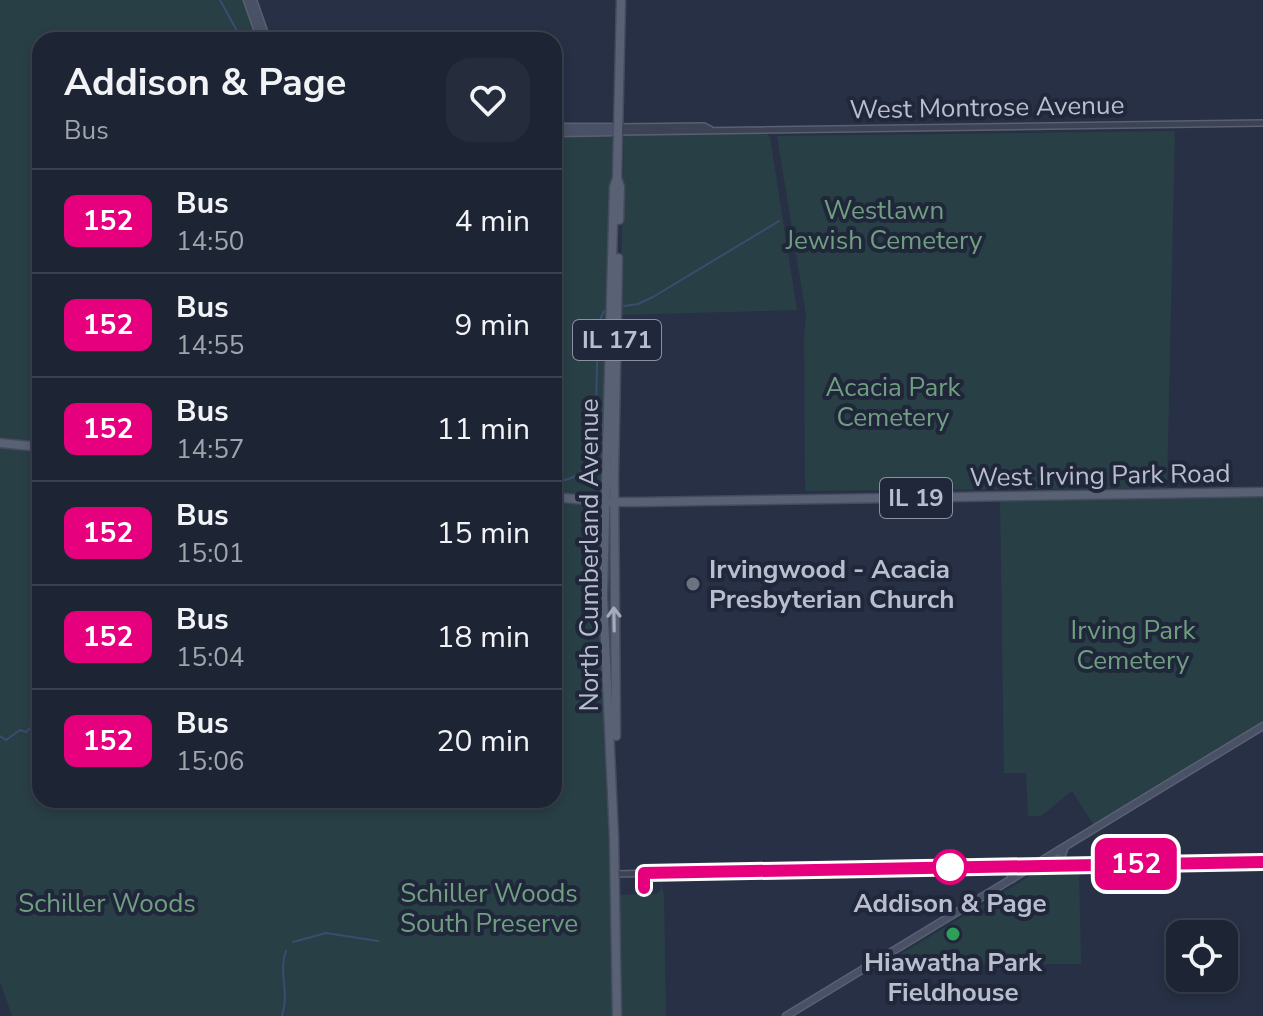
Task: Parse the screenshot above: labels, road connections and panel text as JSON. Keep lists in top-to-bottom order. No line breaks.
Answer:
{"streets":{"main road":["West Montrose Avenue","IL 171","West Irving Park Road","IL 19","North Cumberland Avenue"]},"crossings":[["West Montrose Avenue","North Cumberland Avenue"],["West Irving Park Road","North Cumberland Avenue"]],"parks":["Westlawn Jewish Cemetery","Acacia Park Cemetery","Irving Park Cemetery","Schiller Woods South Preserve","Schiller Woods"],"places":["Irvingwood - Acacia Presbyterian Church","Addison & Page","Hiawatha Park Fieldhouse"],"lines":["bus line 152"],"page":{"on_map":"152","heading":["Addison & Page","Bus"],"list":[{"mark":"152","name":"Bus","note":"14:50","value":"4 min"},{"mark":"152","name":"Bus","note":"14:55","value":"9 min"},{"mark":"152","name":"Bus","note":"14:57","value":"11 min"},{"mark":"152","name":"Bus","note":"15:01","value":"15 min"},{"mark":"152","name":"Bus","note":"15:04","value":"18 min"},{"mark":"152","name":"Bus","note":"15:06","value":"20 min"}]}}
